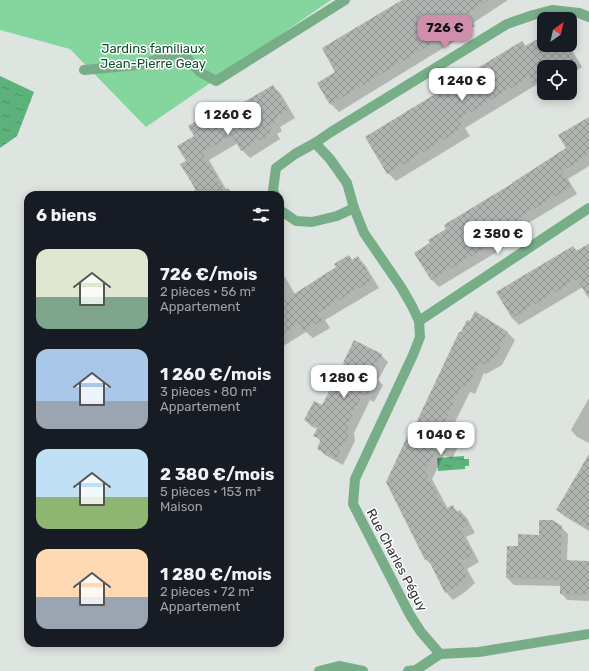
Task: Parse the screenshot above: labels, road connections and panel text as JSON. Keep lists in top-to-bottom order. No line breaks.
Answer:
{"streets":{"street":["Rue Charles Péguy"]},"parks":["Jardins familiaux Jean-Pierre Geay"],"north":"top right","page":{"price":["726 €","1 240 €","1 260 €","2 380 €","1 280 €","1 040 €"],"heading":"6 biens","list":[{"name":"726 €/mois","note":"2 pièces · 56 m² · Appartement"},{"name":"1 260 €/mois","note":"3 pièces · 80 m² · Appartement"},{"name":"2 380 €/mois","note":"5 pièces · 153 m² · Maison"},{"name":"1 280 €/mois","note":"2 pièces · 72 m² · Appartement"}]}}
